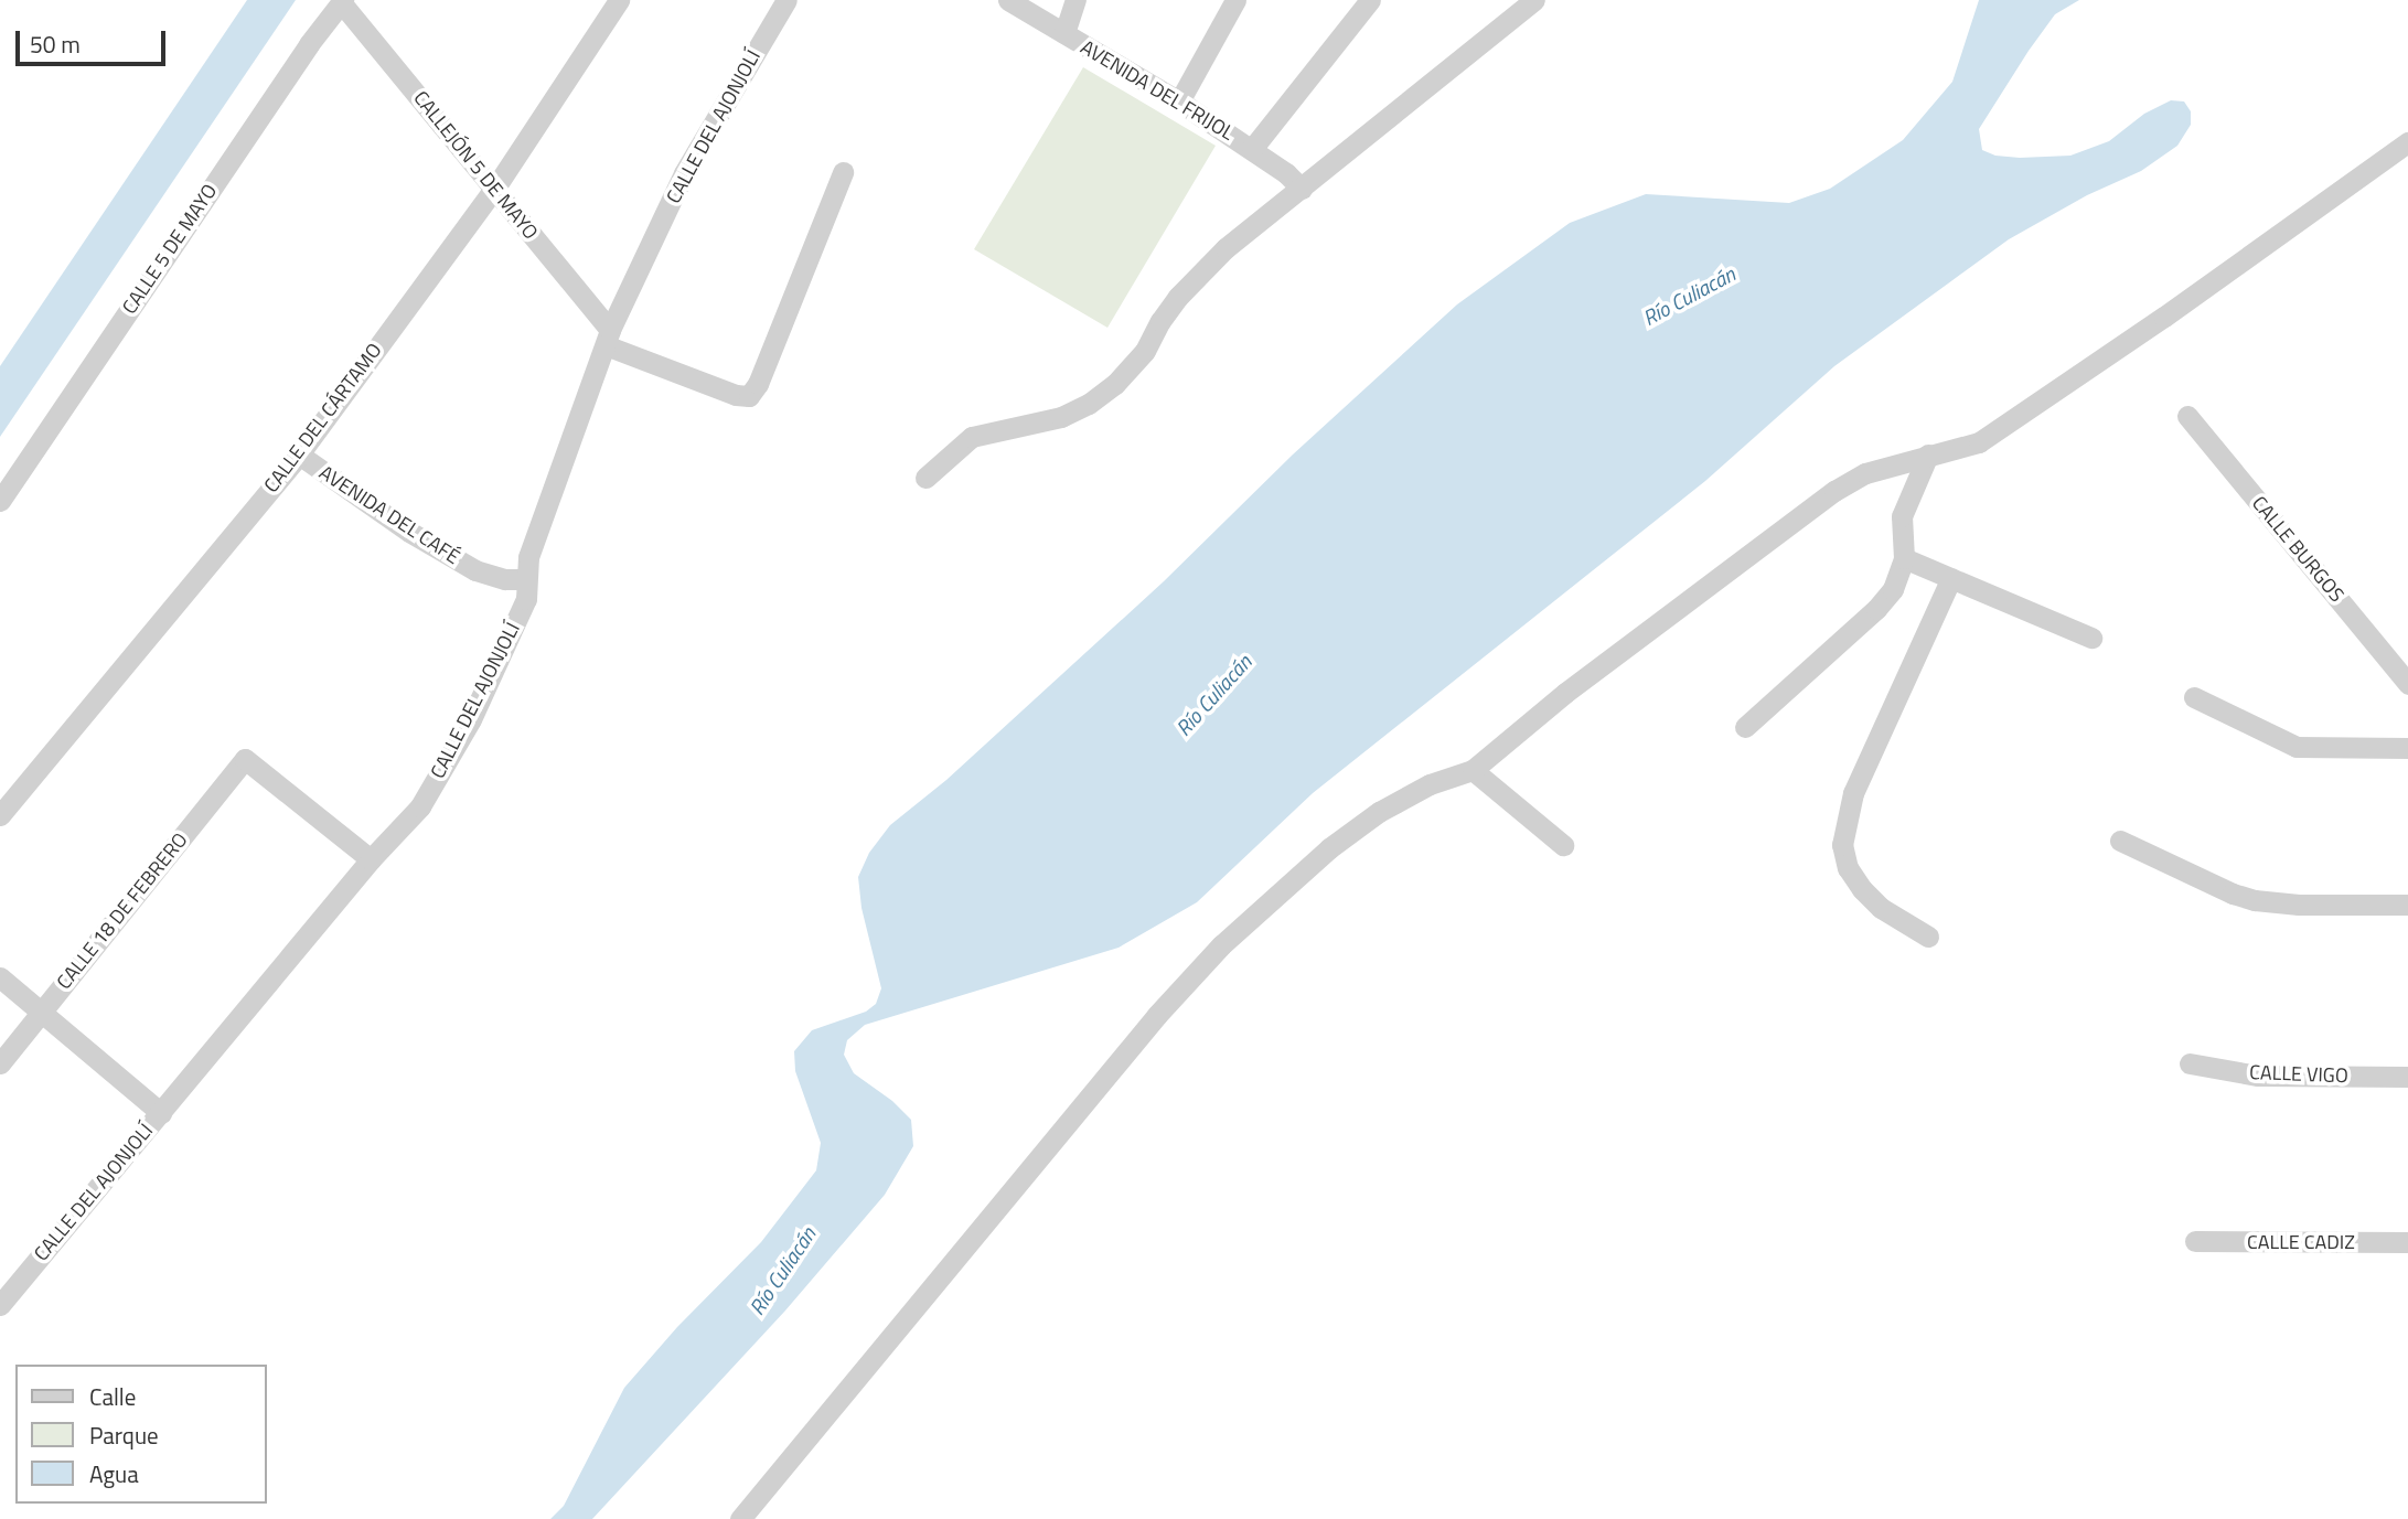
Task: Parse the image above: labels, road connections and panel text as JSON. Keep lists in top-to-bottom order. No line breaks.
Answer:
{"streets":{"street":["AVENIDA DEL FRIJOL","CALLE DEL AJONJOLÍ","CALLEJÓN 5 DE MAYO","CALLE 5 DE MAYO","CALLE DEL CÁRTAMO","AVENIDA DEL CAFÉ","CALLE BURGOS","CALLE 18 DE FEBRERO","CALLE VIGO","CALLE CADIZ"]},"crossings":[["CALLE DEL AJONJOLÍ","CALLEJÓN 5 DE MAYO"],["CALLE DEL AJONJOLÍ","AVENIDA DEL CAFÉ"],["CALLE DEL AJONJOLÍ","CALLE 18 DE FEBRERO"],["CALLEJÓN 5 DE MAYO","CALLE 5 DE MAYO"],["CALLEJÓN 5 DE MAYO","CALLE DEL CÁRTAMO"],["CALLE DEL CÁRTAMO","AVENIDA DEL CAFÉ"]],"water":["Río Culiacán"],"legend":["Calle","Parque","Agua"],"scale_bar":"50 m"}
